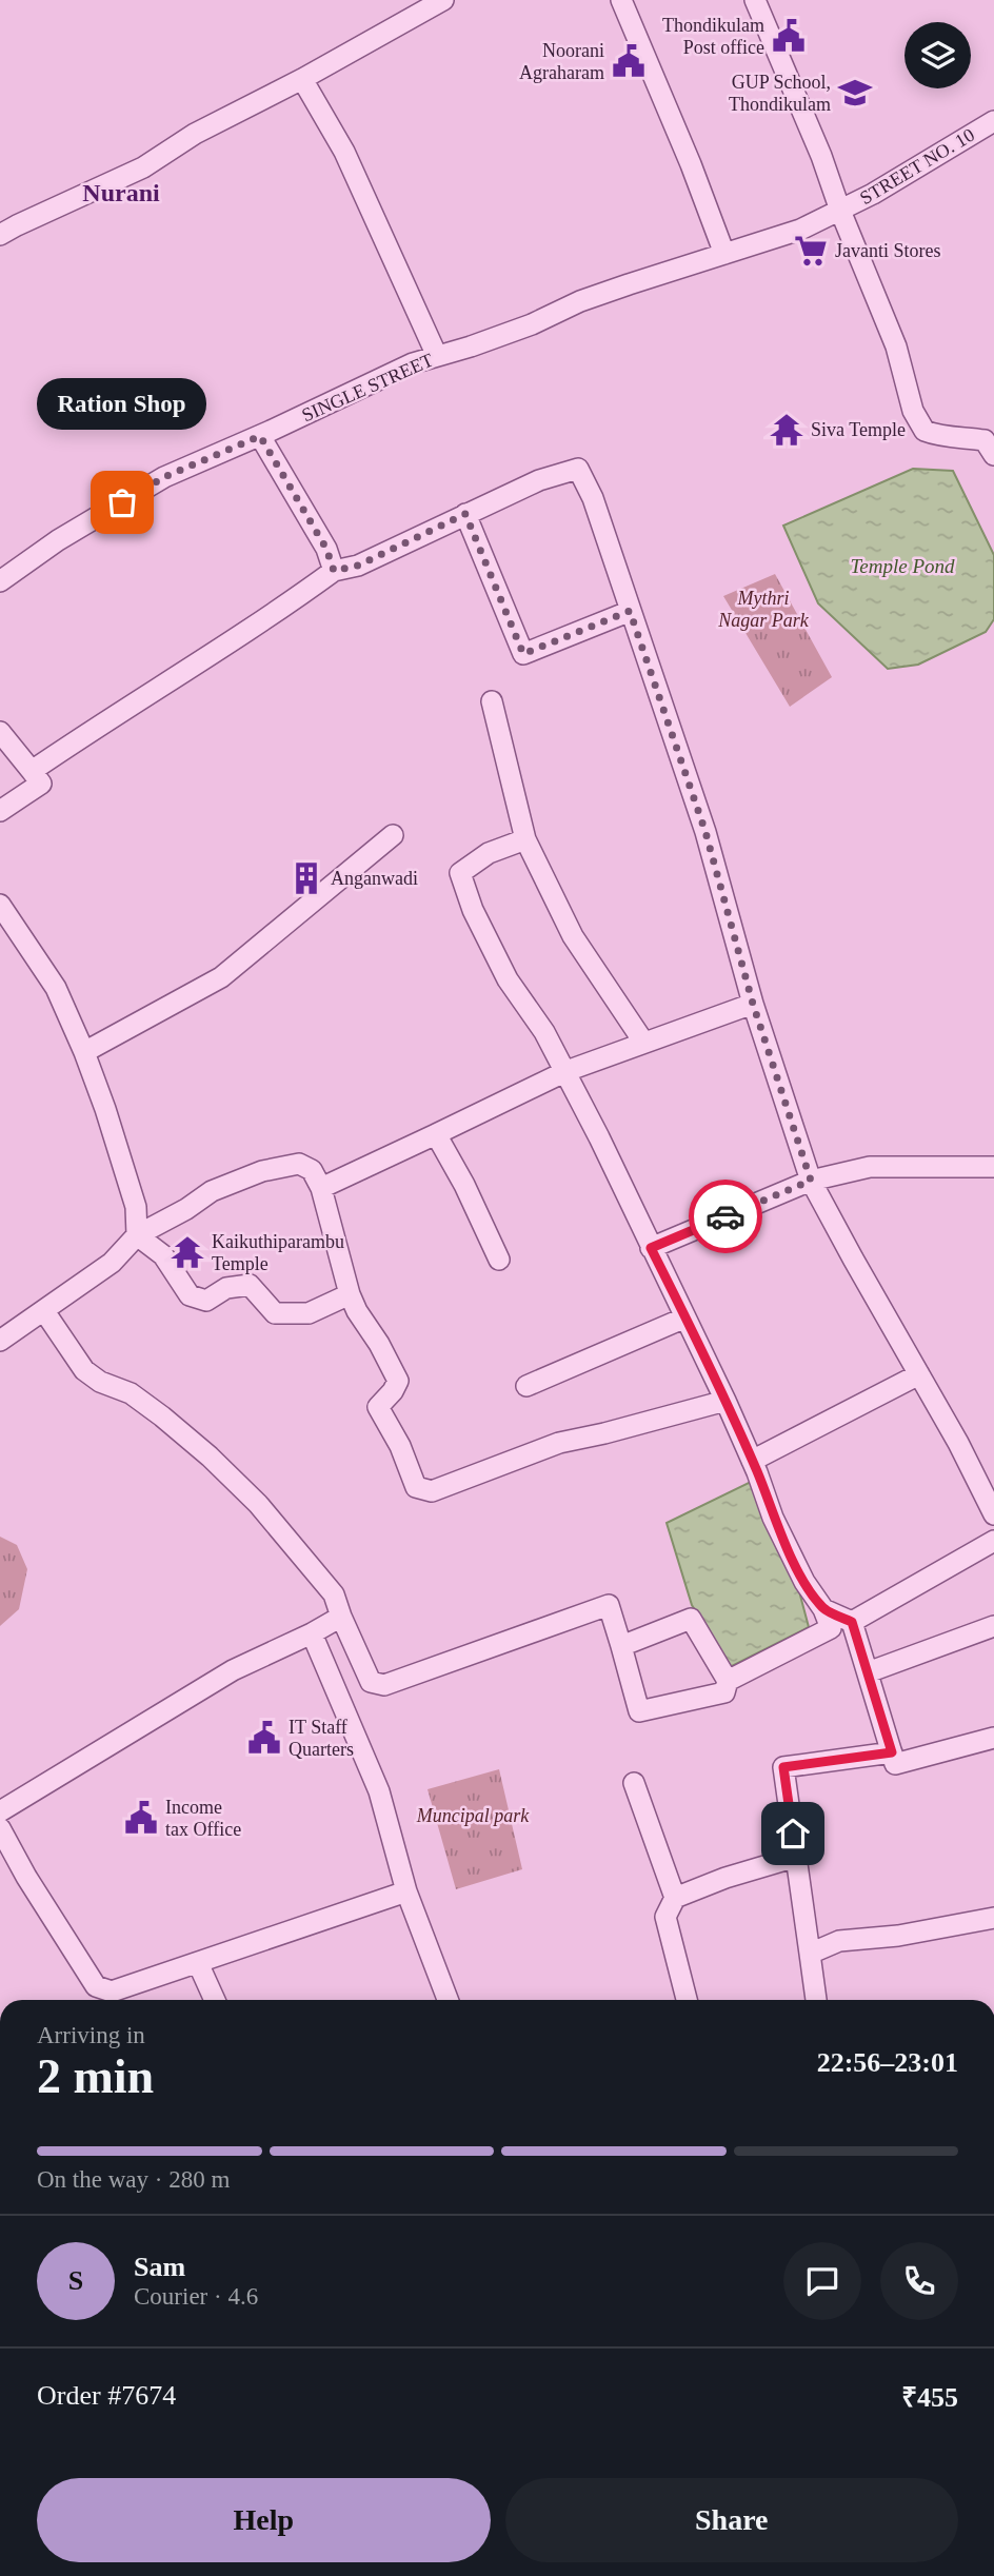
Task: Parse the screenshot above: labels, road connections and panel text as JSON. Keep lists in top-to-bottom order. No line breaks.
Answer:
{"streets":{"street":["STREET NO. 10","SINGLE STREET"]},"crossings":[["STREET NO. 10","SINGLE STREET"]],"districts":["Nurani"],"water":["Temple Pond"],"parks":["Mythri Nagar Park","Muncipal park"],"places":{"public building":["Thondikulam Post office","Noorani Agraharam","IT Staff Quarters","Income tax Office"],"school or university":["GUP School, Thondikulam"],"supermarket":["Javanti Stores"],"temple":["Siva Temple","Kaikuthiparambu Temple"],"other":["Ration Shop"],"building":["Anganwadi"]},"page":{"bubble":"Ration Shop","heading":["2 min","Arriving in","22:56–23:01"],"panel":["Sam","Courier · 4.6","Order #7674","₹455"],"bar":"On the way · 280 m","round":"S","buttons":["Help","Share"]}}
